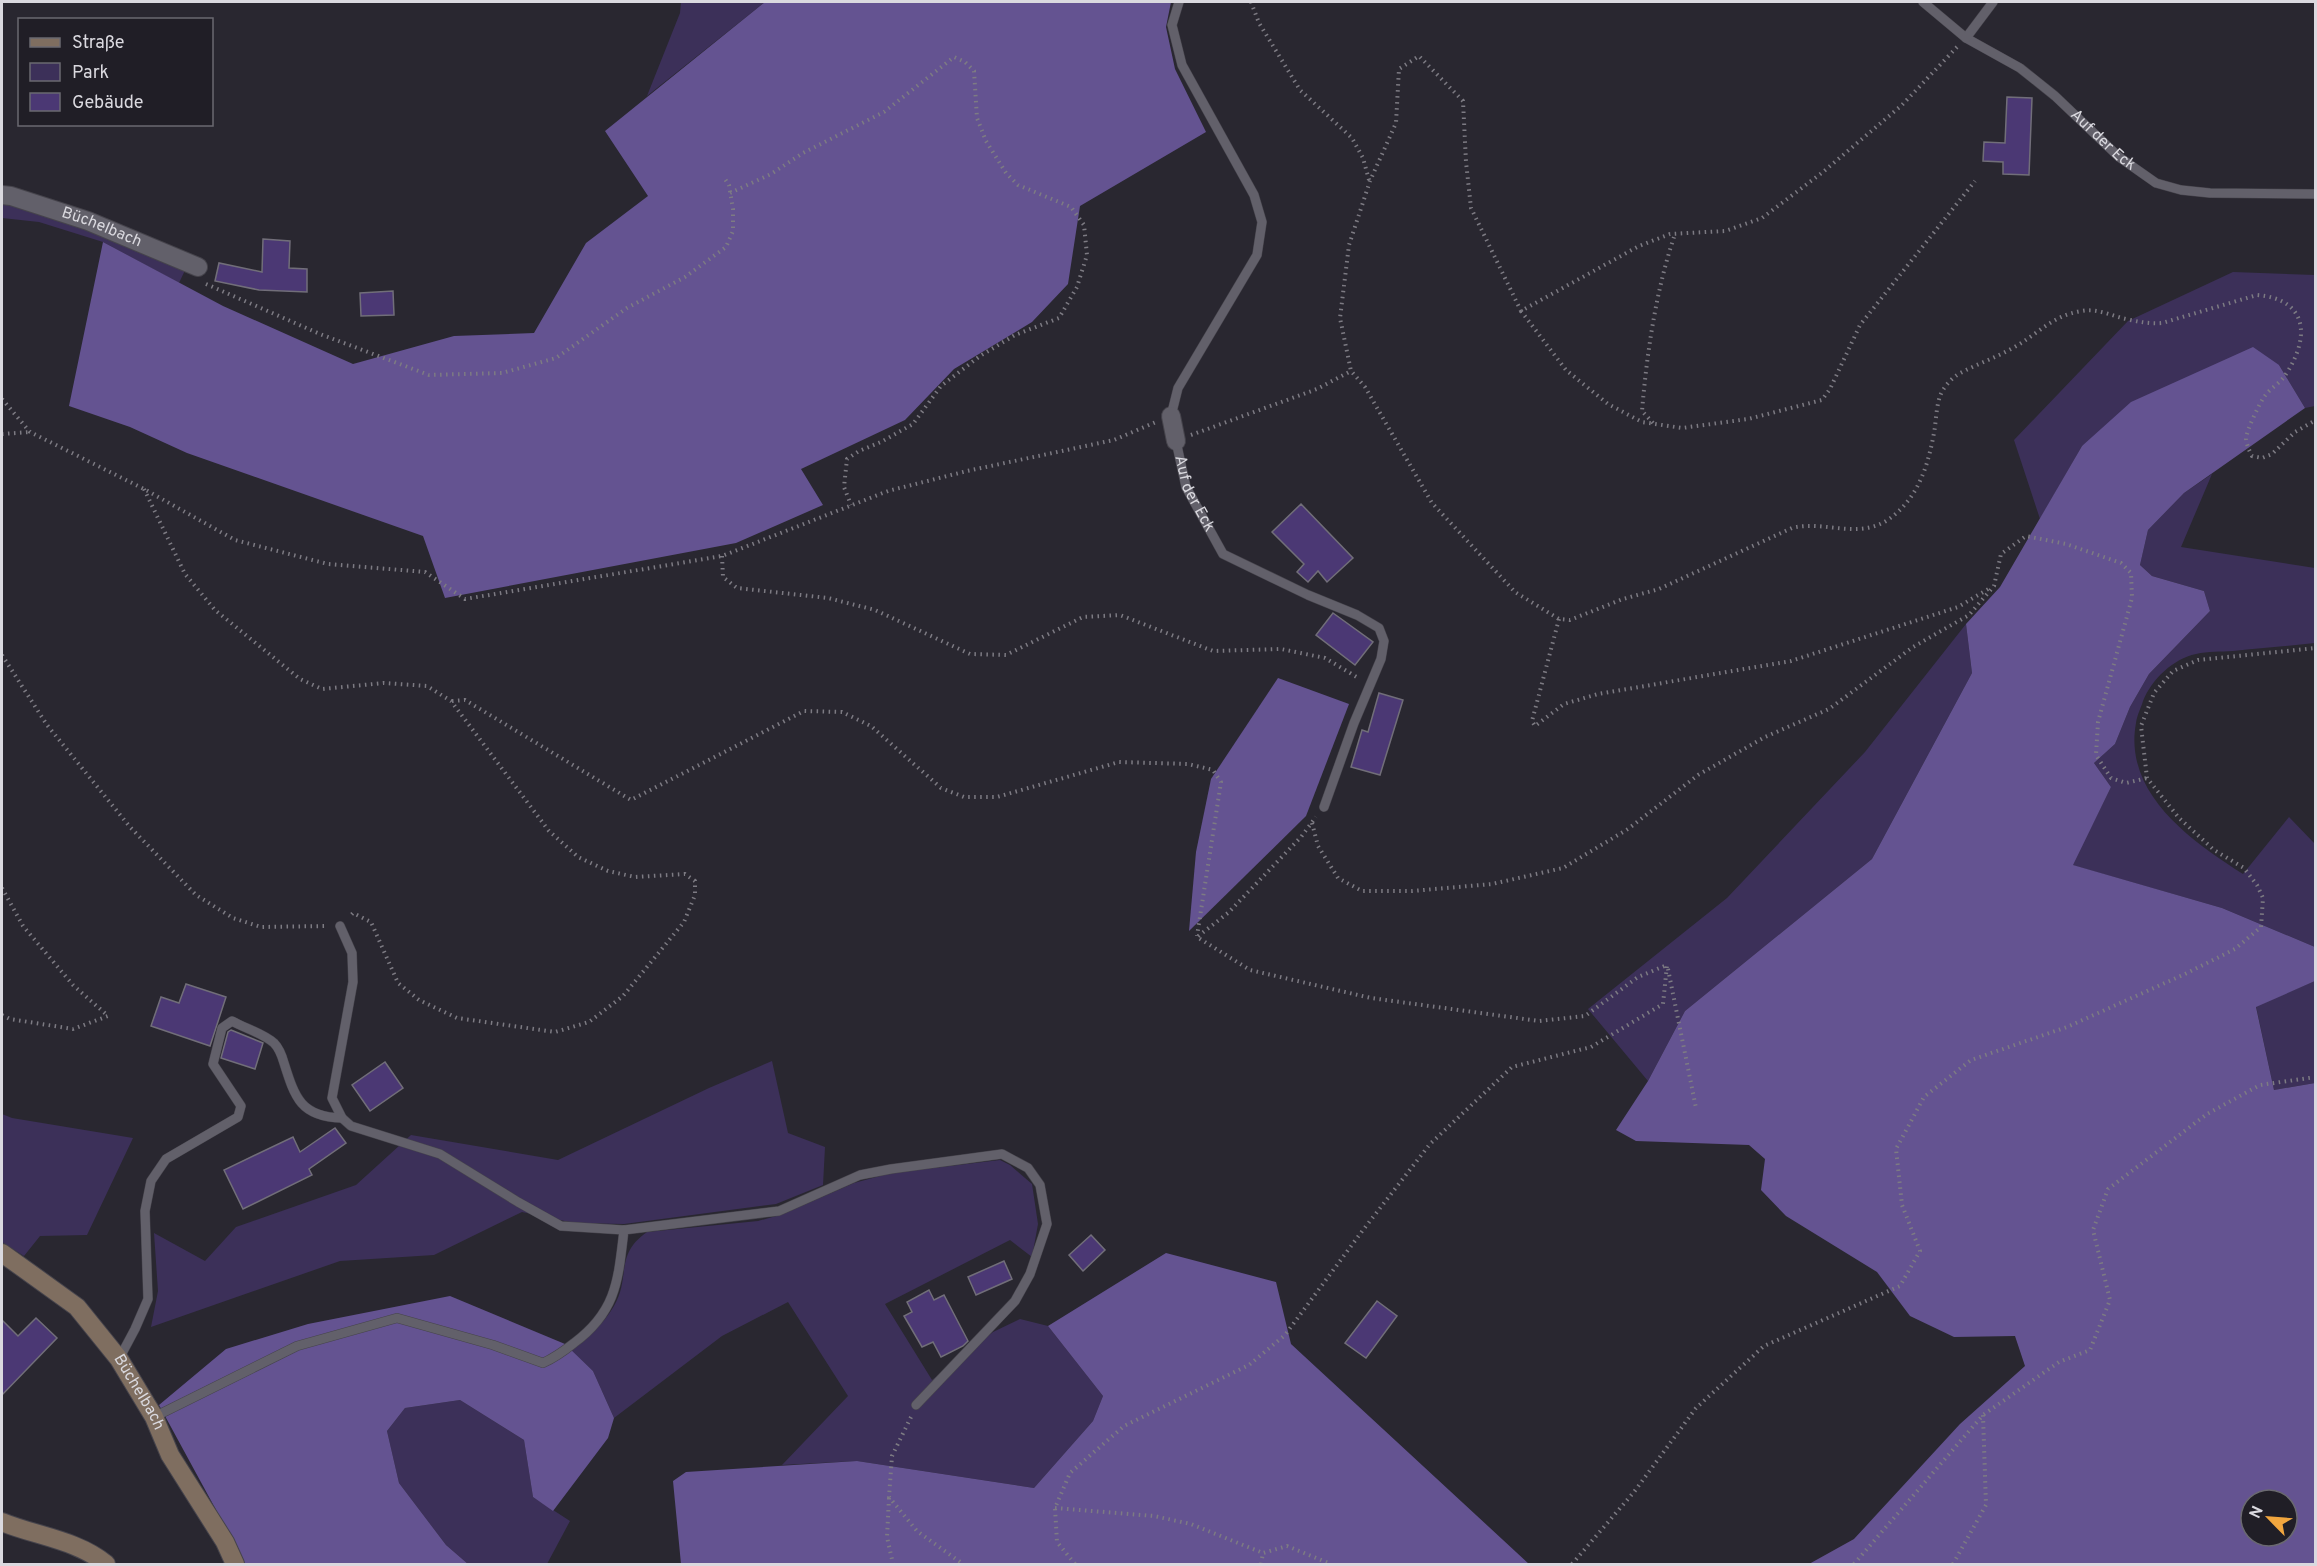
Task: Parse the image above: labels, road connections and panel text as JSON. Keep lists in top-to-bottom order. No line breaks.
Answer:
{"streets":{"street":["Auf der Eck","Büchelbach"]},"legend":["Straße","Park","Gebäude"],"north":"top left"}
